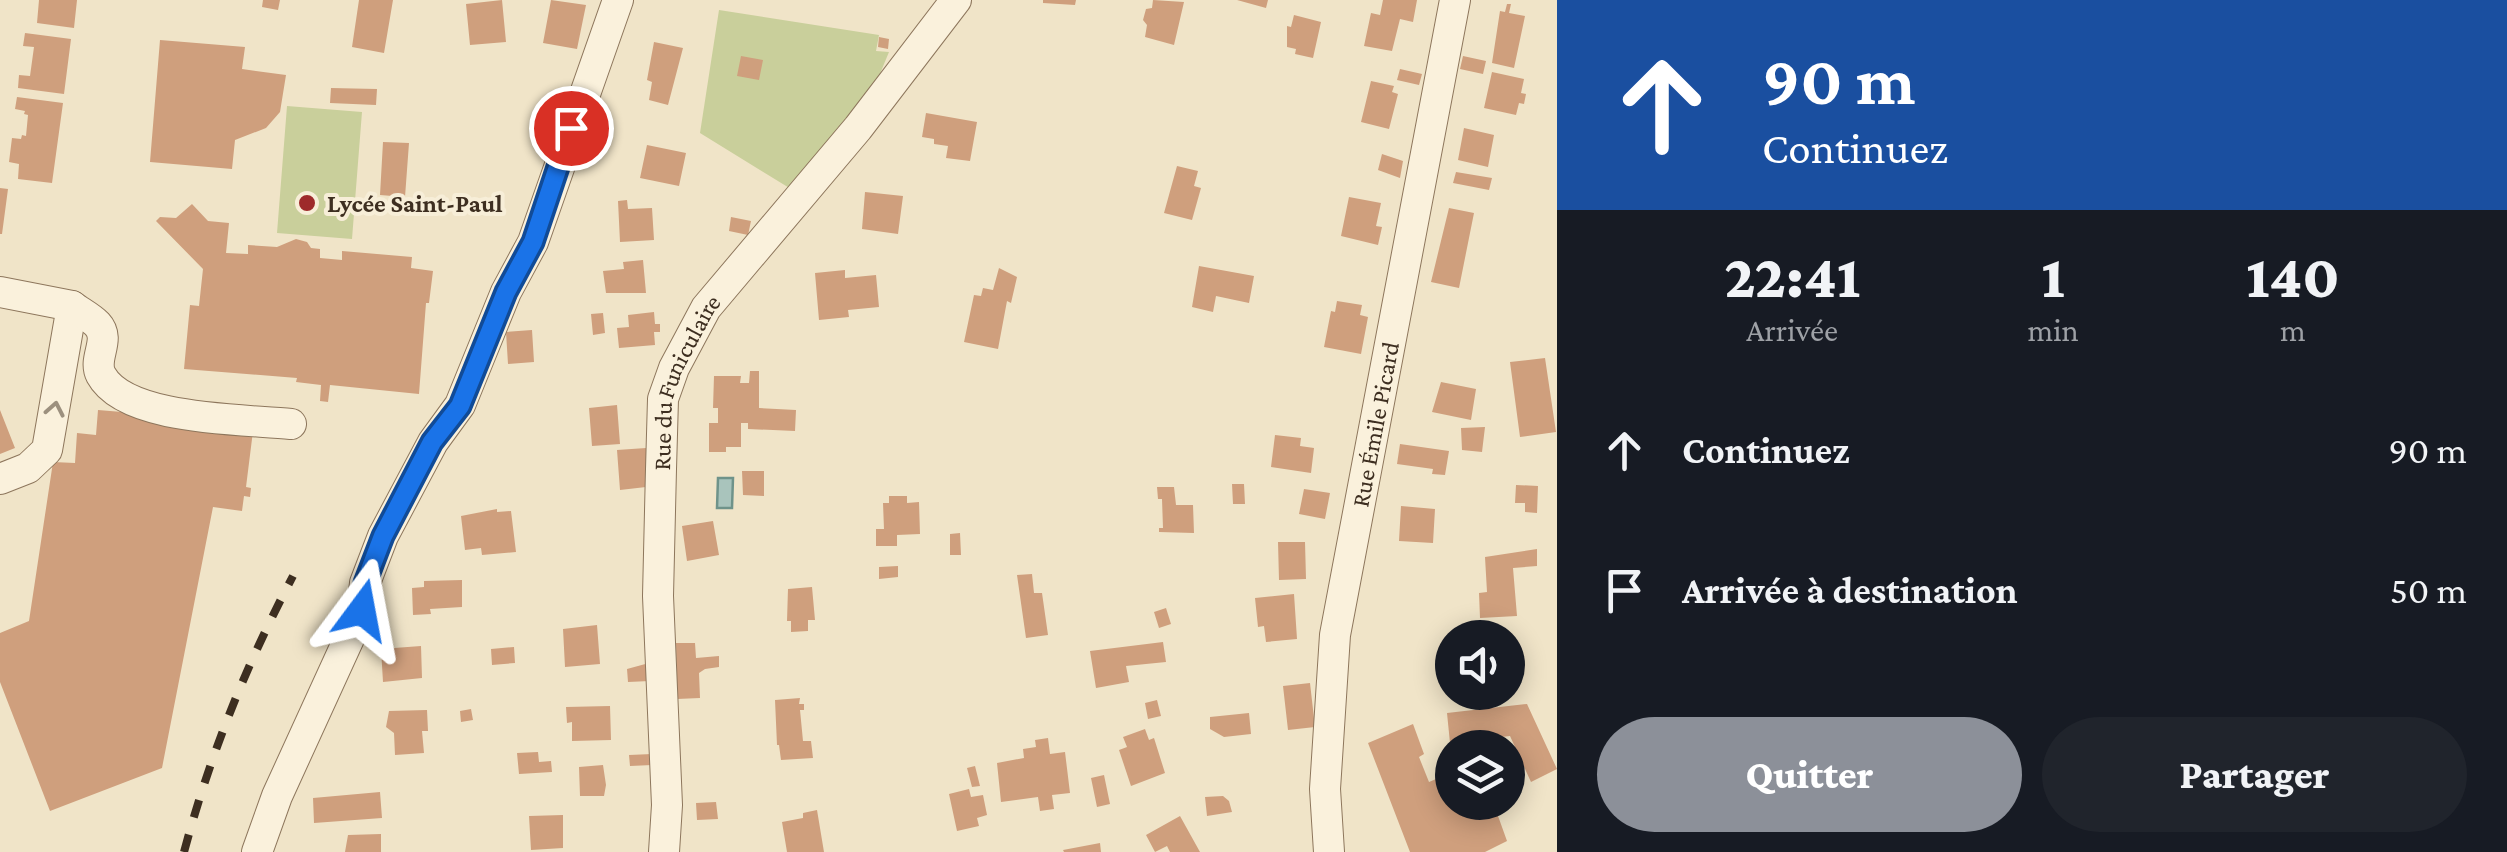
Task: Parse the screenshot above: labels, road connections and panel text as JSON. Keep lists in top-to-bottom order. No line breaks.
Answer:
{"streets":{"street":["Rue du Funiculaire","Rue Émile Picard"]},"places":["Lycée Saint-Paul"],"page":{"turn":["90 m","Continuez"],"eta":["22:41","Arrivée","1","min","140","m"],"list":[{"name":"Continuez","value":"90 m"},{"name":"Arrivée à destination","value":"50 m"}],"buttons":["Quitter","Partager"]}}
